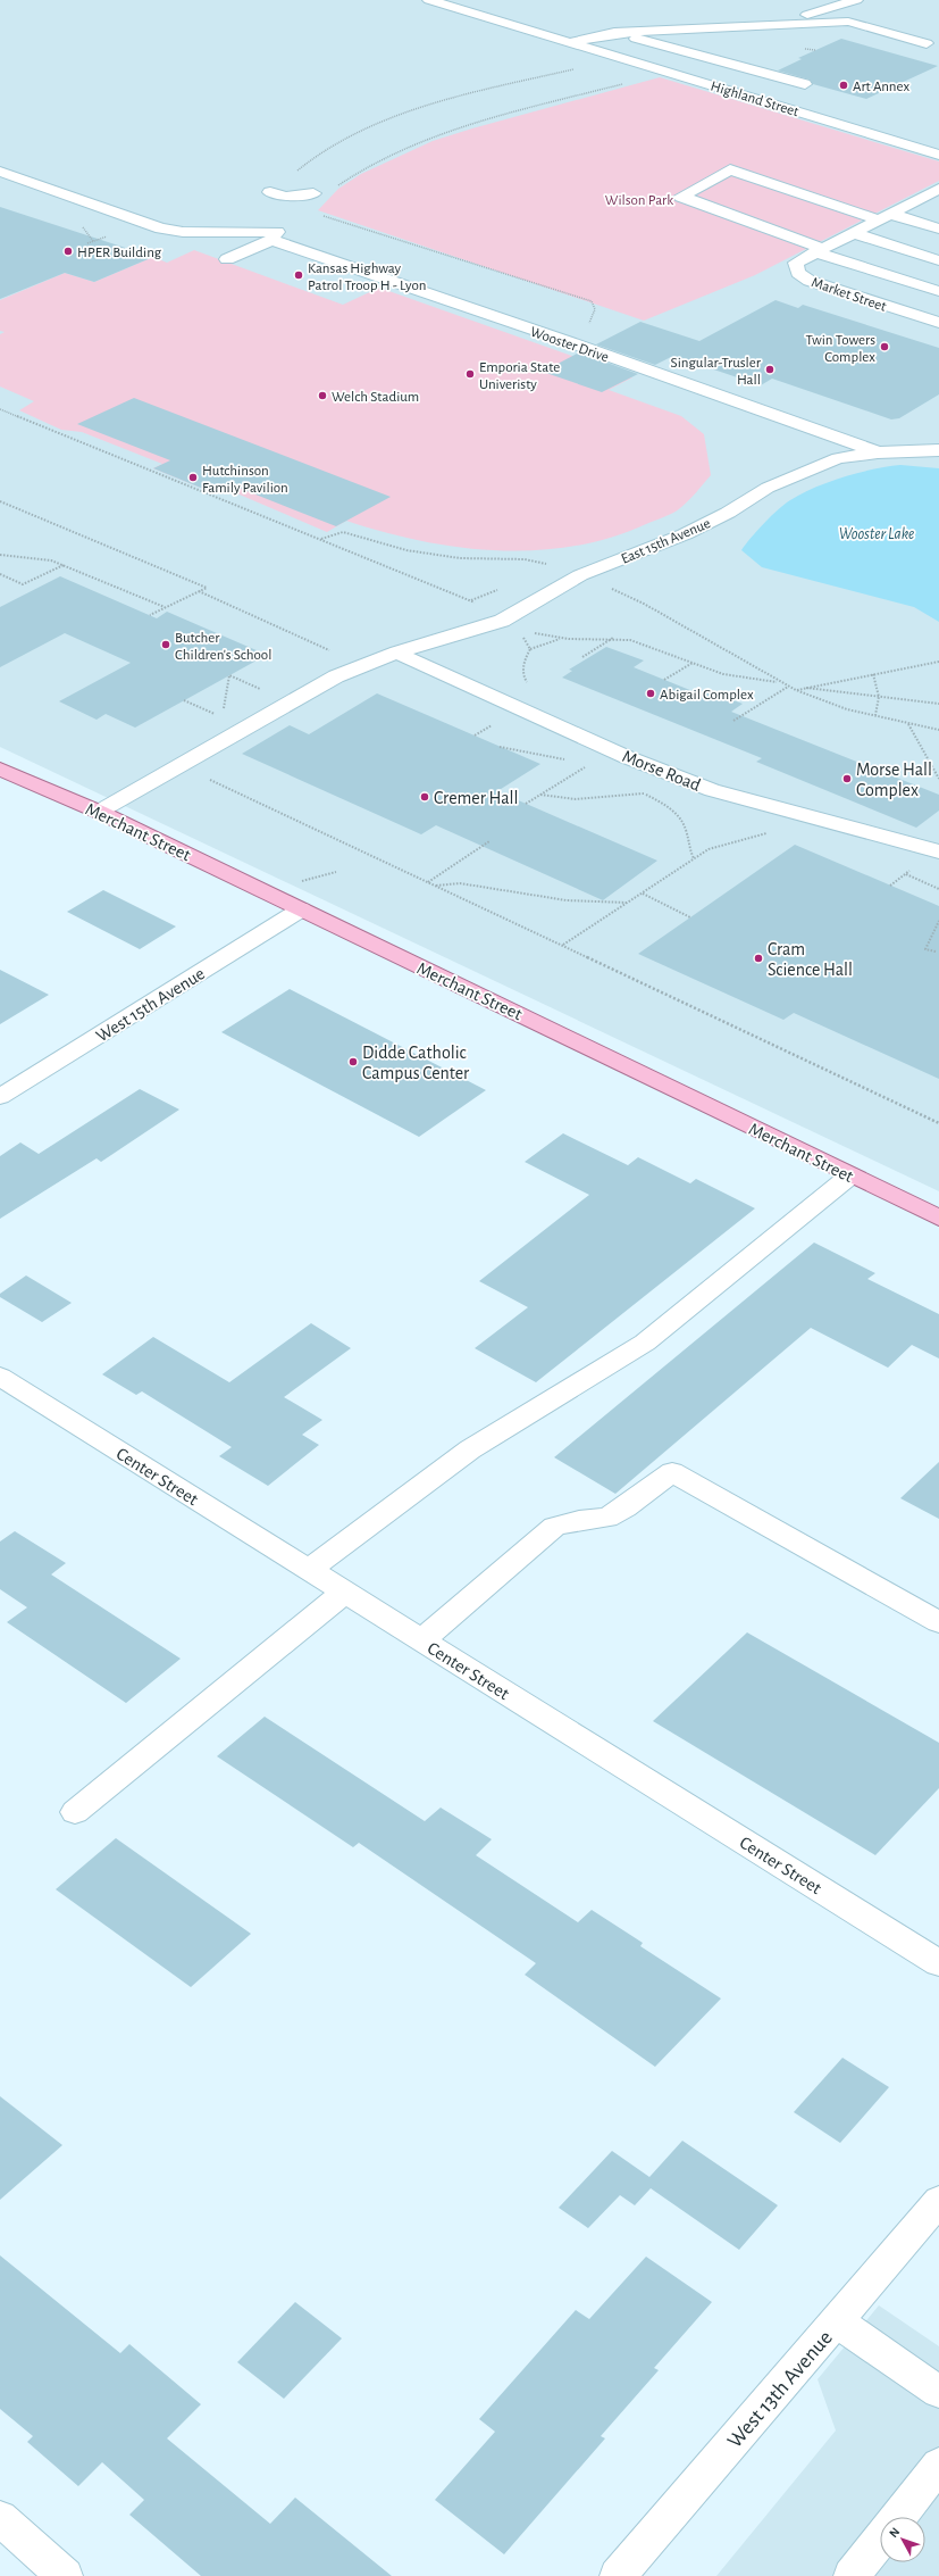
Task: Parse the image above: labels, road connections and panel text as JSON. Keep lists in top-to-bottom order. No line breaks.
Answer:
{"streets":{"main road":["Merchant Street"],"street":["Highland Street","Market Street","Wooster Drive","East 15th Avenue","Morse Road","West 15th Avenue","Center Street","West 13th Avenue"]},"crossings":[["Wooster Drive","East 15th Avenue"],["East 15th Avenue","Morse Road"],["East 15th Avenue","Merchant Street"],["Merchant Street","West 15th Avenue"]],"water":["Wooster Lake"],"parks":["Wilson Park"],"places":["Art Annex","HPER Building","Kansas Highway Patrol Troop H - Lyon","Twin Towers Complex","Singular-Trusler Hall","Emporia State Univeristy","Welch Stadium","Hutchinson Family Pavilion","Butcher Children's School","Abigail Complex","Morse Hall Complex","Cremer Hall","Cram Science Hall","Didde Catholic Campus Center"],"north":"top left"}
